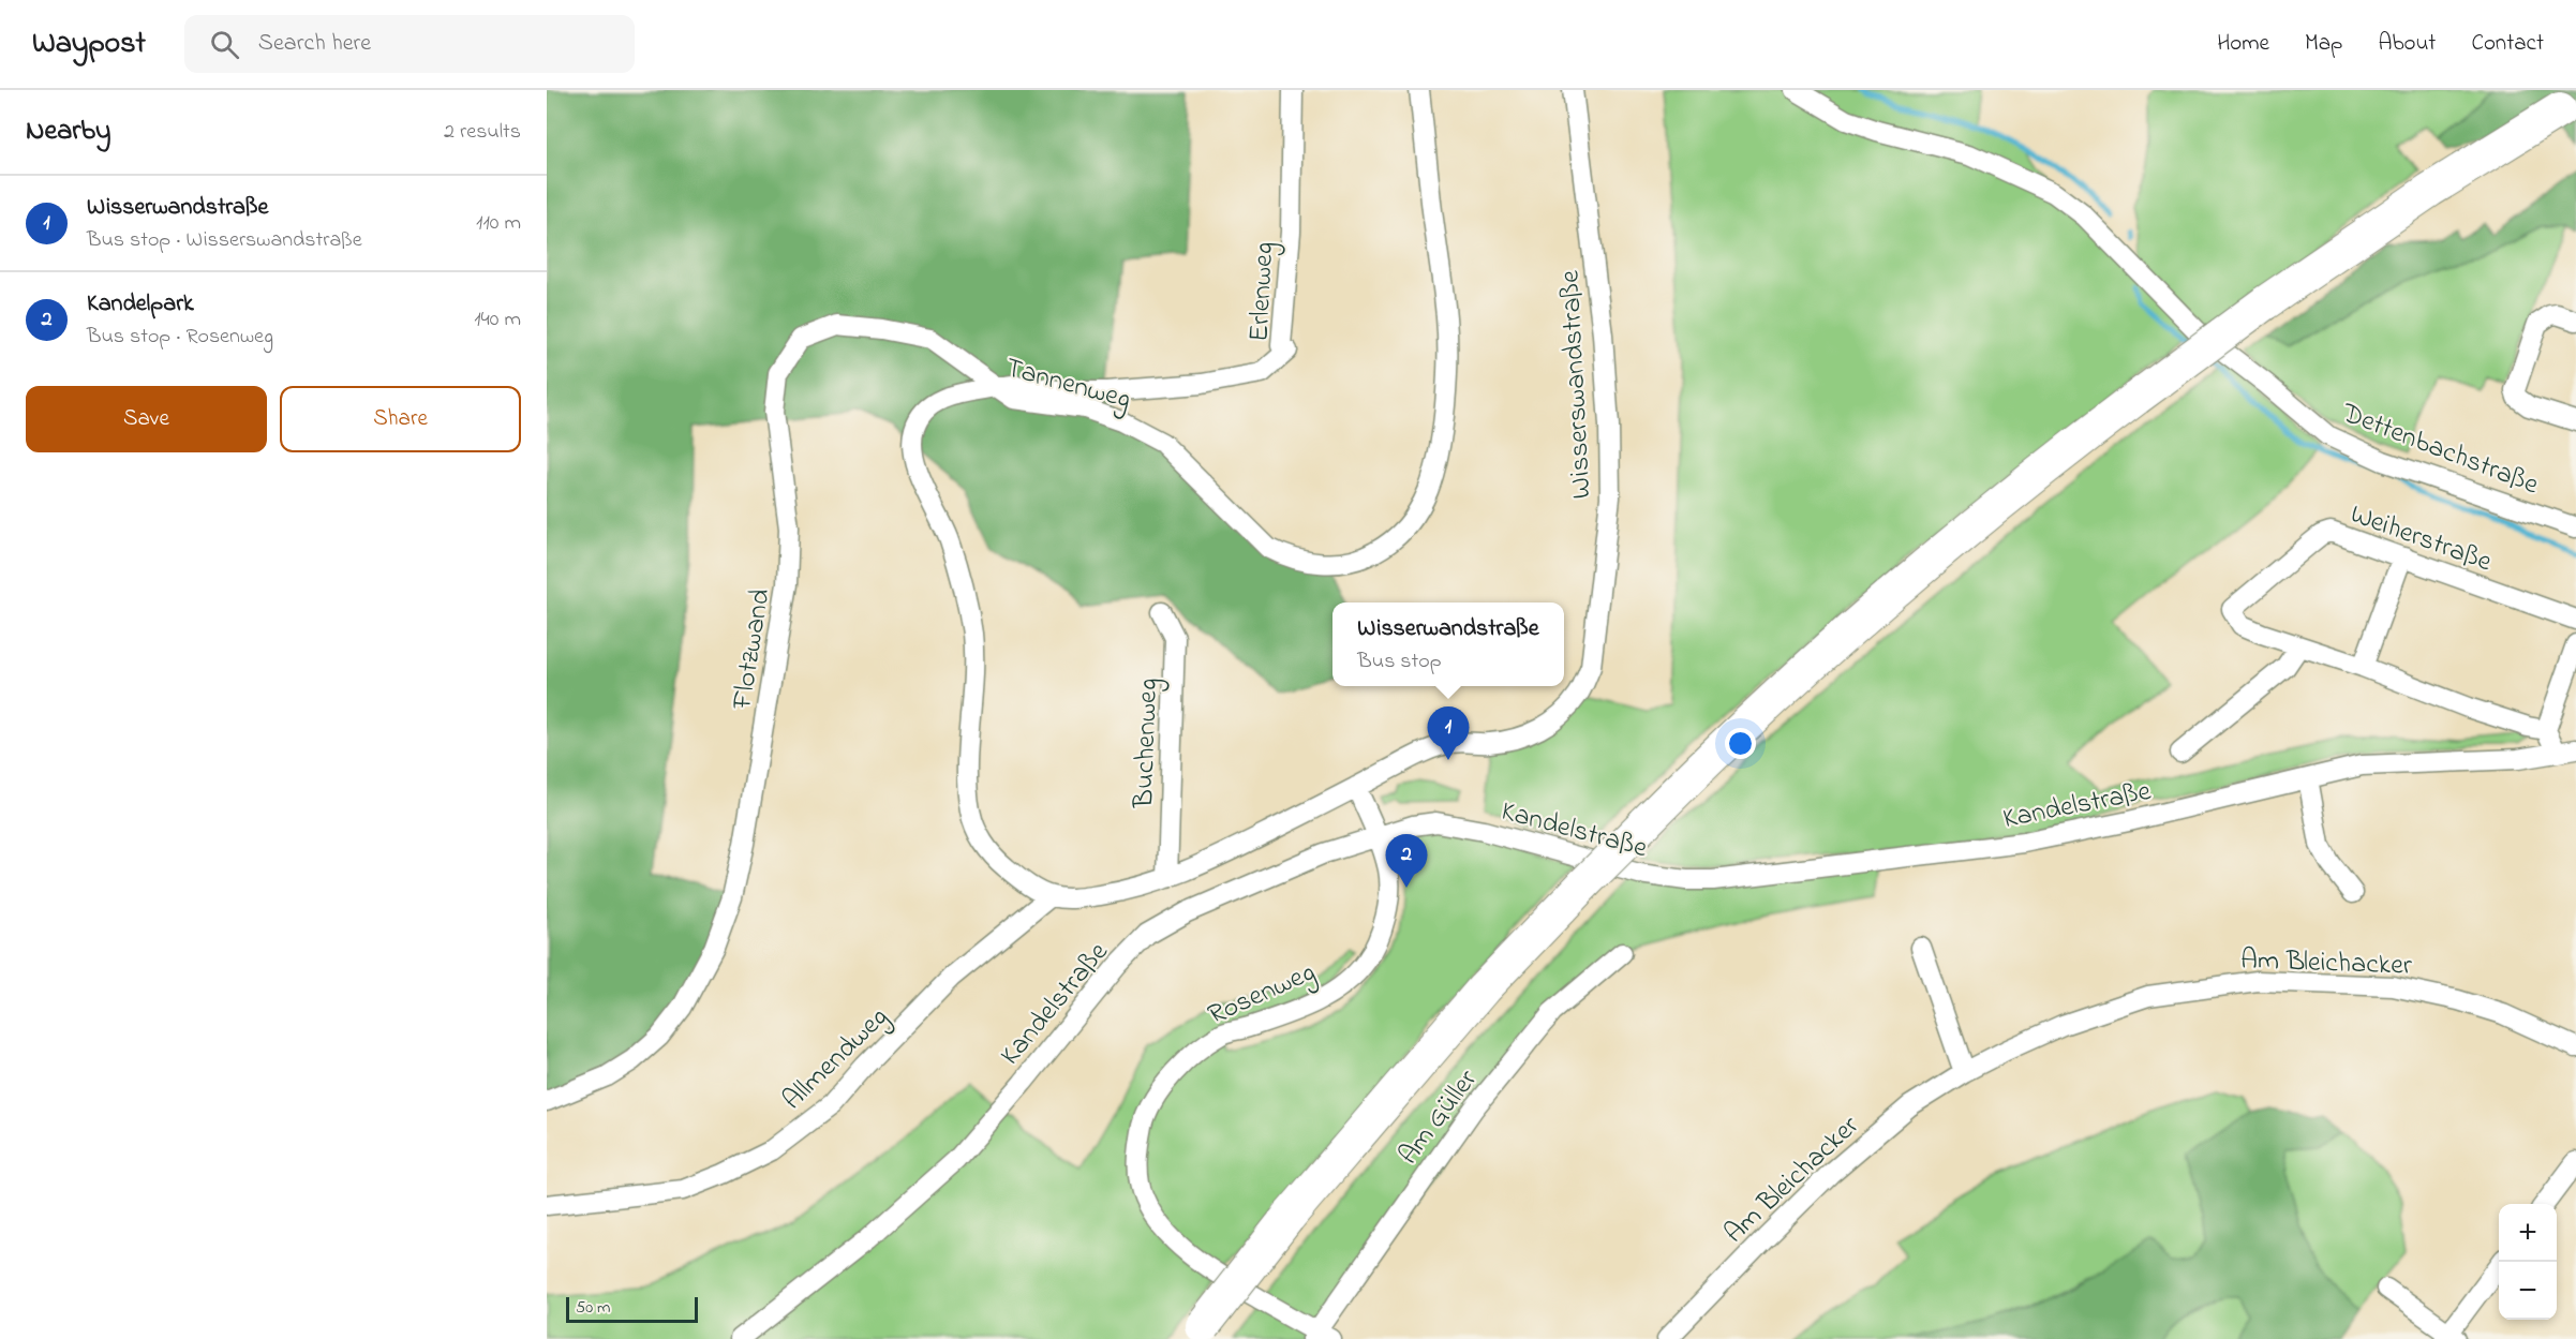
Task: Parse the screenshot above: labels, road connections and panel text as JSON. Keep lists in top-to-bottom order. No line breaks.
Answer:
{"streets":{"street":["Erlenweg","Tannenweg","Wisserswandstraße","Dettenbachstraße","Weiherstraße","Flotzwand","Buchenweg","Kandelstraße","Am Bleichacker","Rosenweg","Allmendweg","Am Güller"]},"crossings":[["Erlenweg","Tannenweg"],["Erlenweg","Flotzwand"],["Tannenweg","Wisserswandstraße"],["Tannenweg","Flotzwand"],["Tannenweg","Buchenweg"],["Tannenweg","Rosenweg"],["Tannenweg","Allmendweg"],["Wisserswandstraße","Rosenweg"],["Kandelstraße","Rosenweg"],["Rosenweg","Am Güller"]],"scale_bar":"50 m","page":{"header":"Waypost","search":"Search here","nav":["Home","Map","About","Contact"],"heading":["Nearby","2 results"],"list":[{"mark":"1","name":"Wisserwandstraße","note":"Bus stop · Wisserswandstraße","value":"110 m"},{"mark":"2","name":"Kandelpark","note":"Bus stop · Rosenweg","value":"140 m"}],"buttons":["Save","Share"],"popup":["Wisserwandstraße","Bus stop"],"pins":["1","2"],"map_buttons":["+","−"],"scale":"50 m"}}
